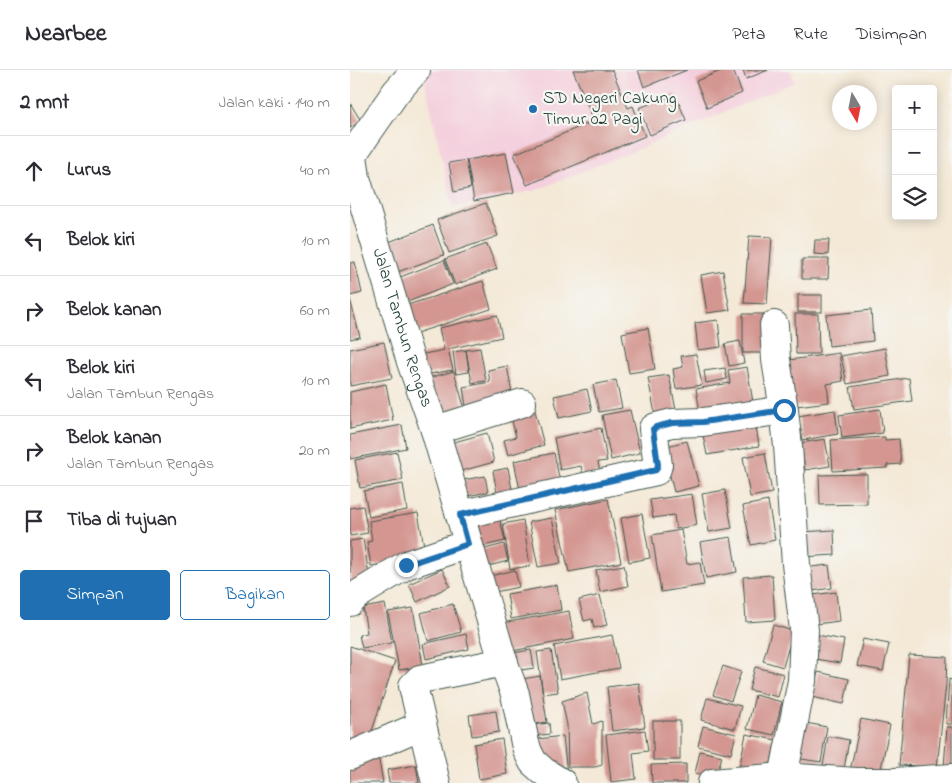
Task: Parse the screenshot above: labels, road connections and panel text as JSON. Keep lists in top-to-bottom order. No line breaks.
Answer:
{"streets":{"street":["Jalan Tambun Rengas"]},"places":["SD Negeri Cakung Timur 02 Pagi"],"north":"bottom","page":{"header":"Nearbee","nav":["Peta","Rute","Disimpan"],"heading":["2 mnt","Jalan kaki · 140 m"],"map_buttons":["+","−"],"list":[["Lurus","40 m"],["Belok kiri","10 m"],["Belok kanan","60 m"],["Belok kiri","Jalan Tambun Rengas","10 m"],["Belok kanan","Jalan Tambun Rengas","20 m"],"Tiba di tujuan"],"buttons":["Simpan","Bagikan"]}}
